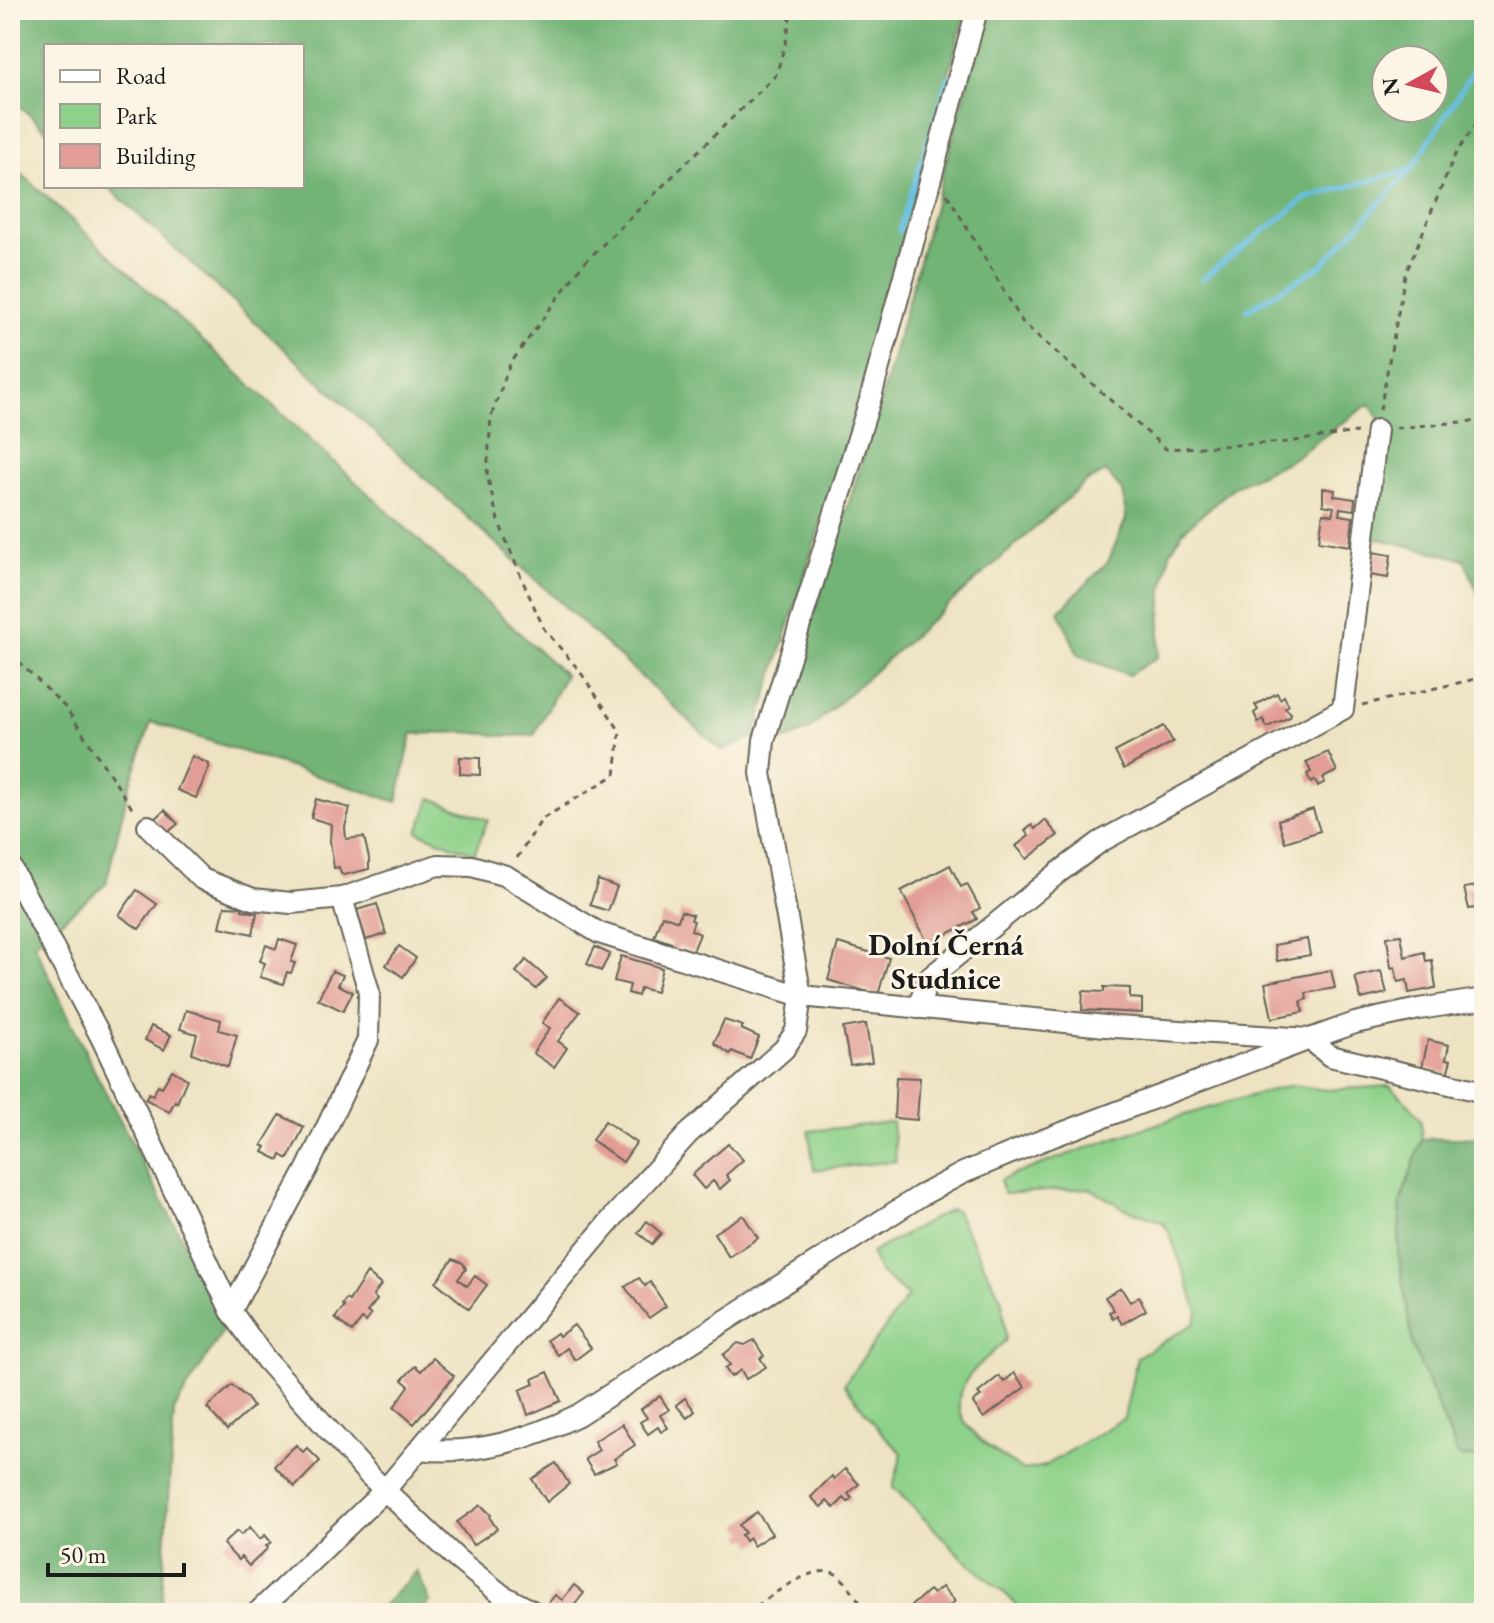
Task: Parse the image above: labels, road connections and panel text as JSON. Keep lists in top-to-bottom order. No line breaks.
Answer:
{"districts":["Dolní Černá Studnice"],"legend":["Road","Park","Building"],"scale_bar":"50 m","north":"left"}
